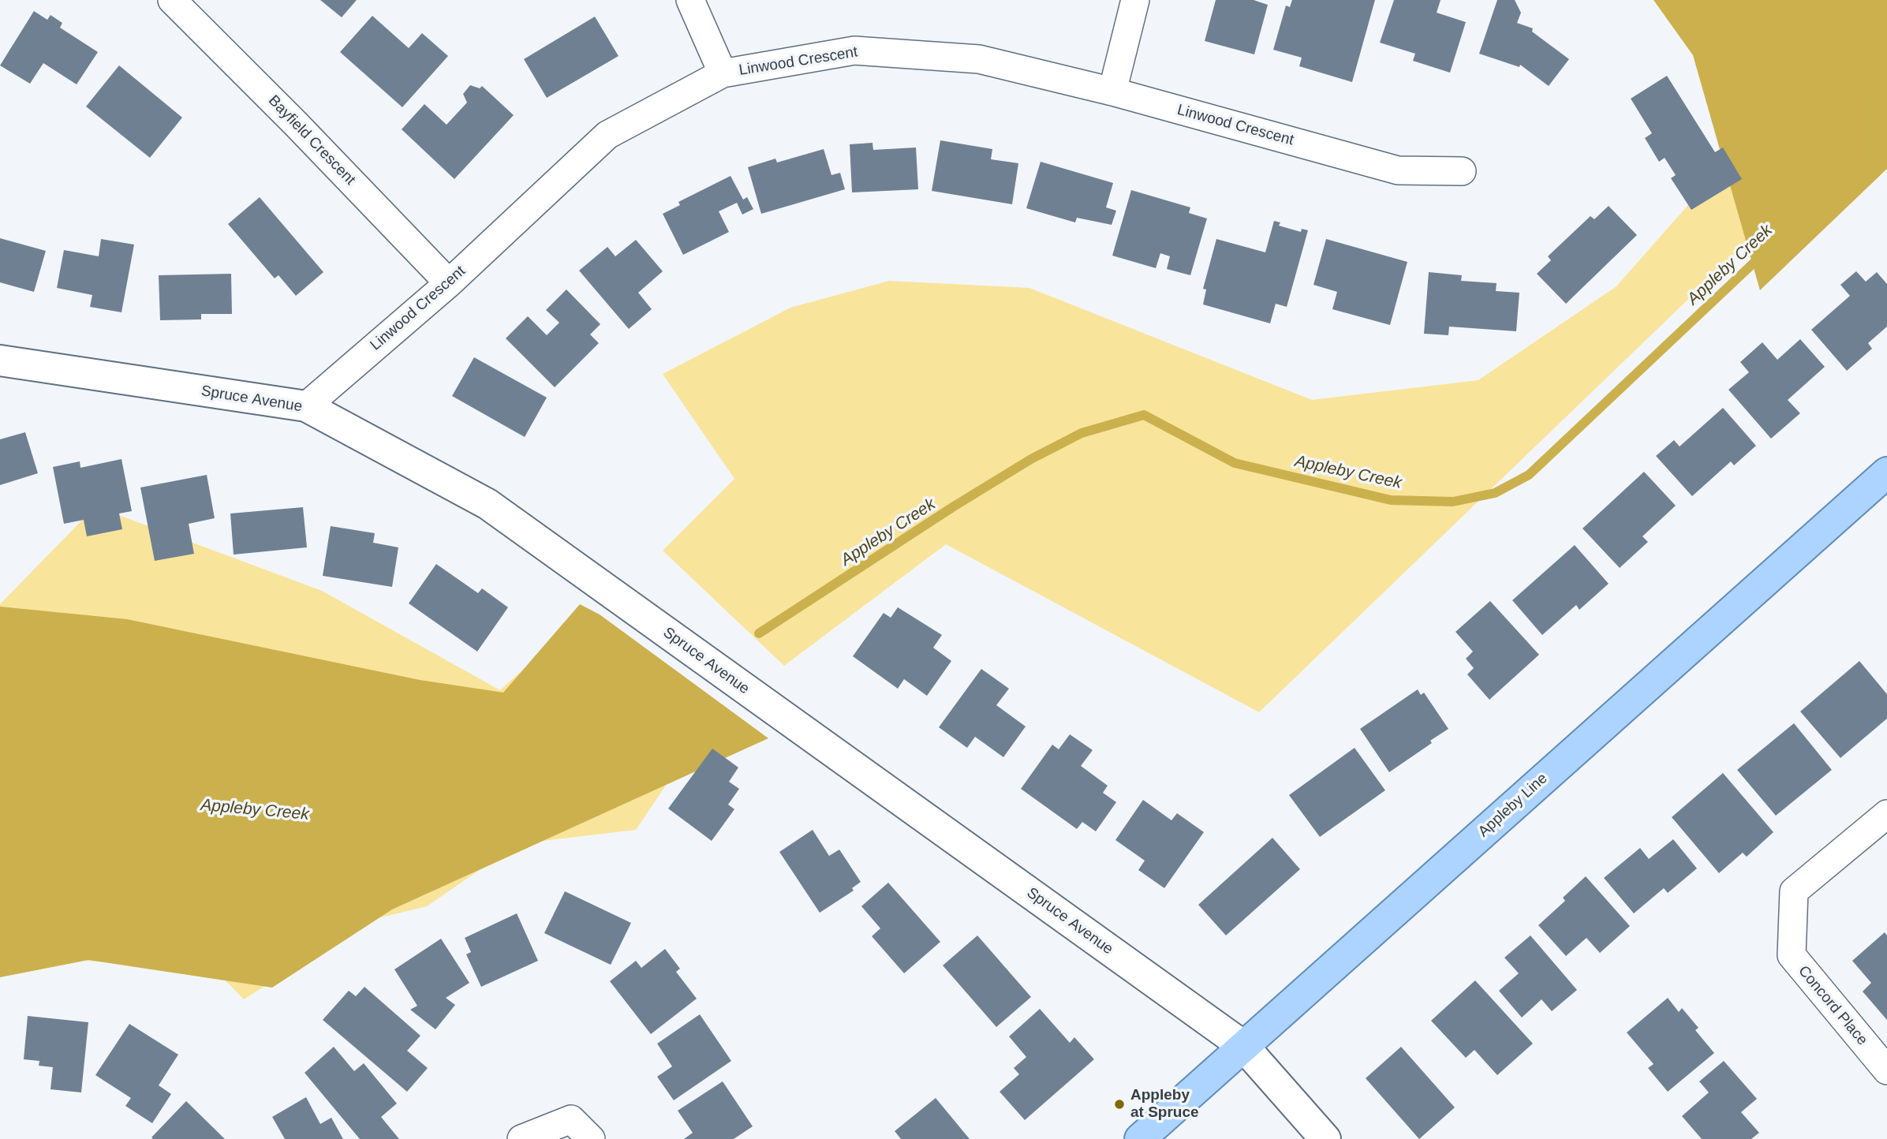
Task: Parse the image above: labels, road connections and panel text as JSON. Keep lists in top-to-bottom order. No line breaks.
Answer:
{"streets":{"main road":["Appleby Line"],"street":["Linwood Crescent","Bayfield Crescent","Spruce Avenue","Concord Place"]},"crossings":[["Linwood Crescent","Bayfield Crescent"],["Linwood Crescent","Spruce Avenue"],["Spruce Avenue","Appleby Line"]],"water":["Appleby Creek"],"places":["Appleby at Spruce"]}
